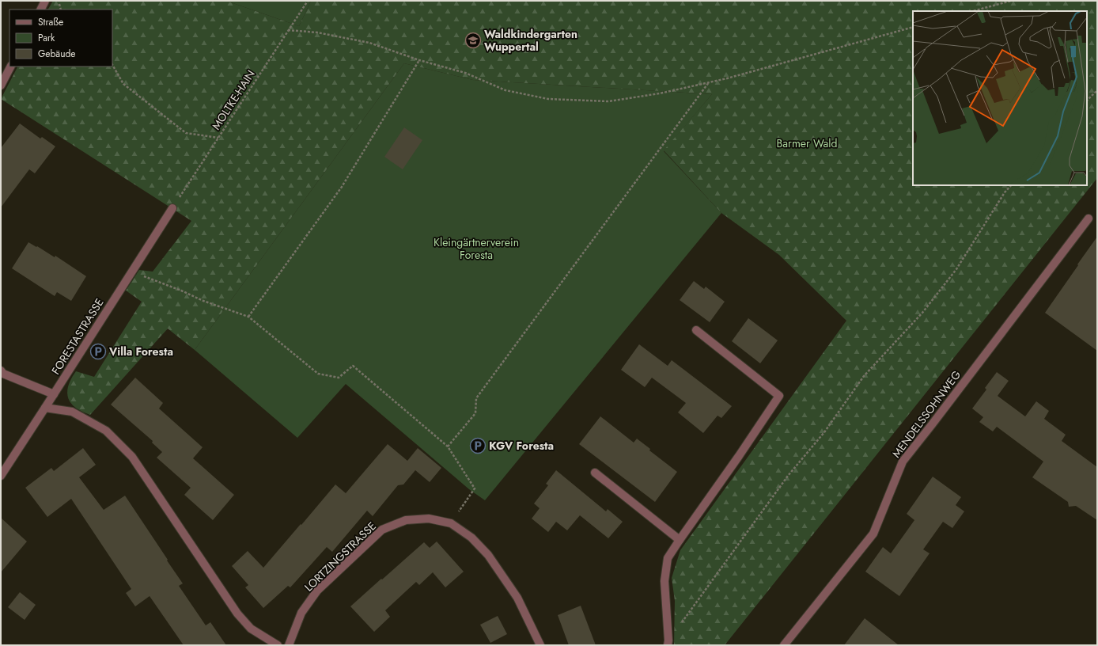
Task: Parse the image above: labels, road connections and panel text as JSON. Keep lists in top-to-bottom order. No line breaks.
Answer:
{"streets":{"street":["FORESTASTRASSE","MENDELSSOHNWEG","LORTZINGSTRASSE"],"path":["MOLTKE-HAIN"]},"crossings":[["MOLTKE-HAIN","FORESTASTRASSE"]],"parks":["Barmer Wald","Kleingärtnerverein Foresta"],"places":{"school or university":["Waldkindergarten Wuppertal"],"parking":["Villa Foresta","KGV Foresta"]},"legend":["Straße","Park","Gebäude"]}
